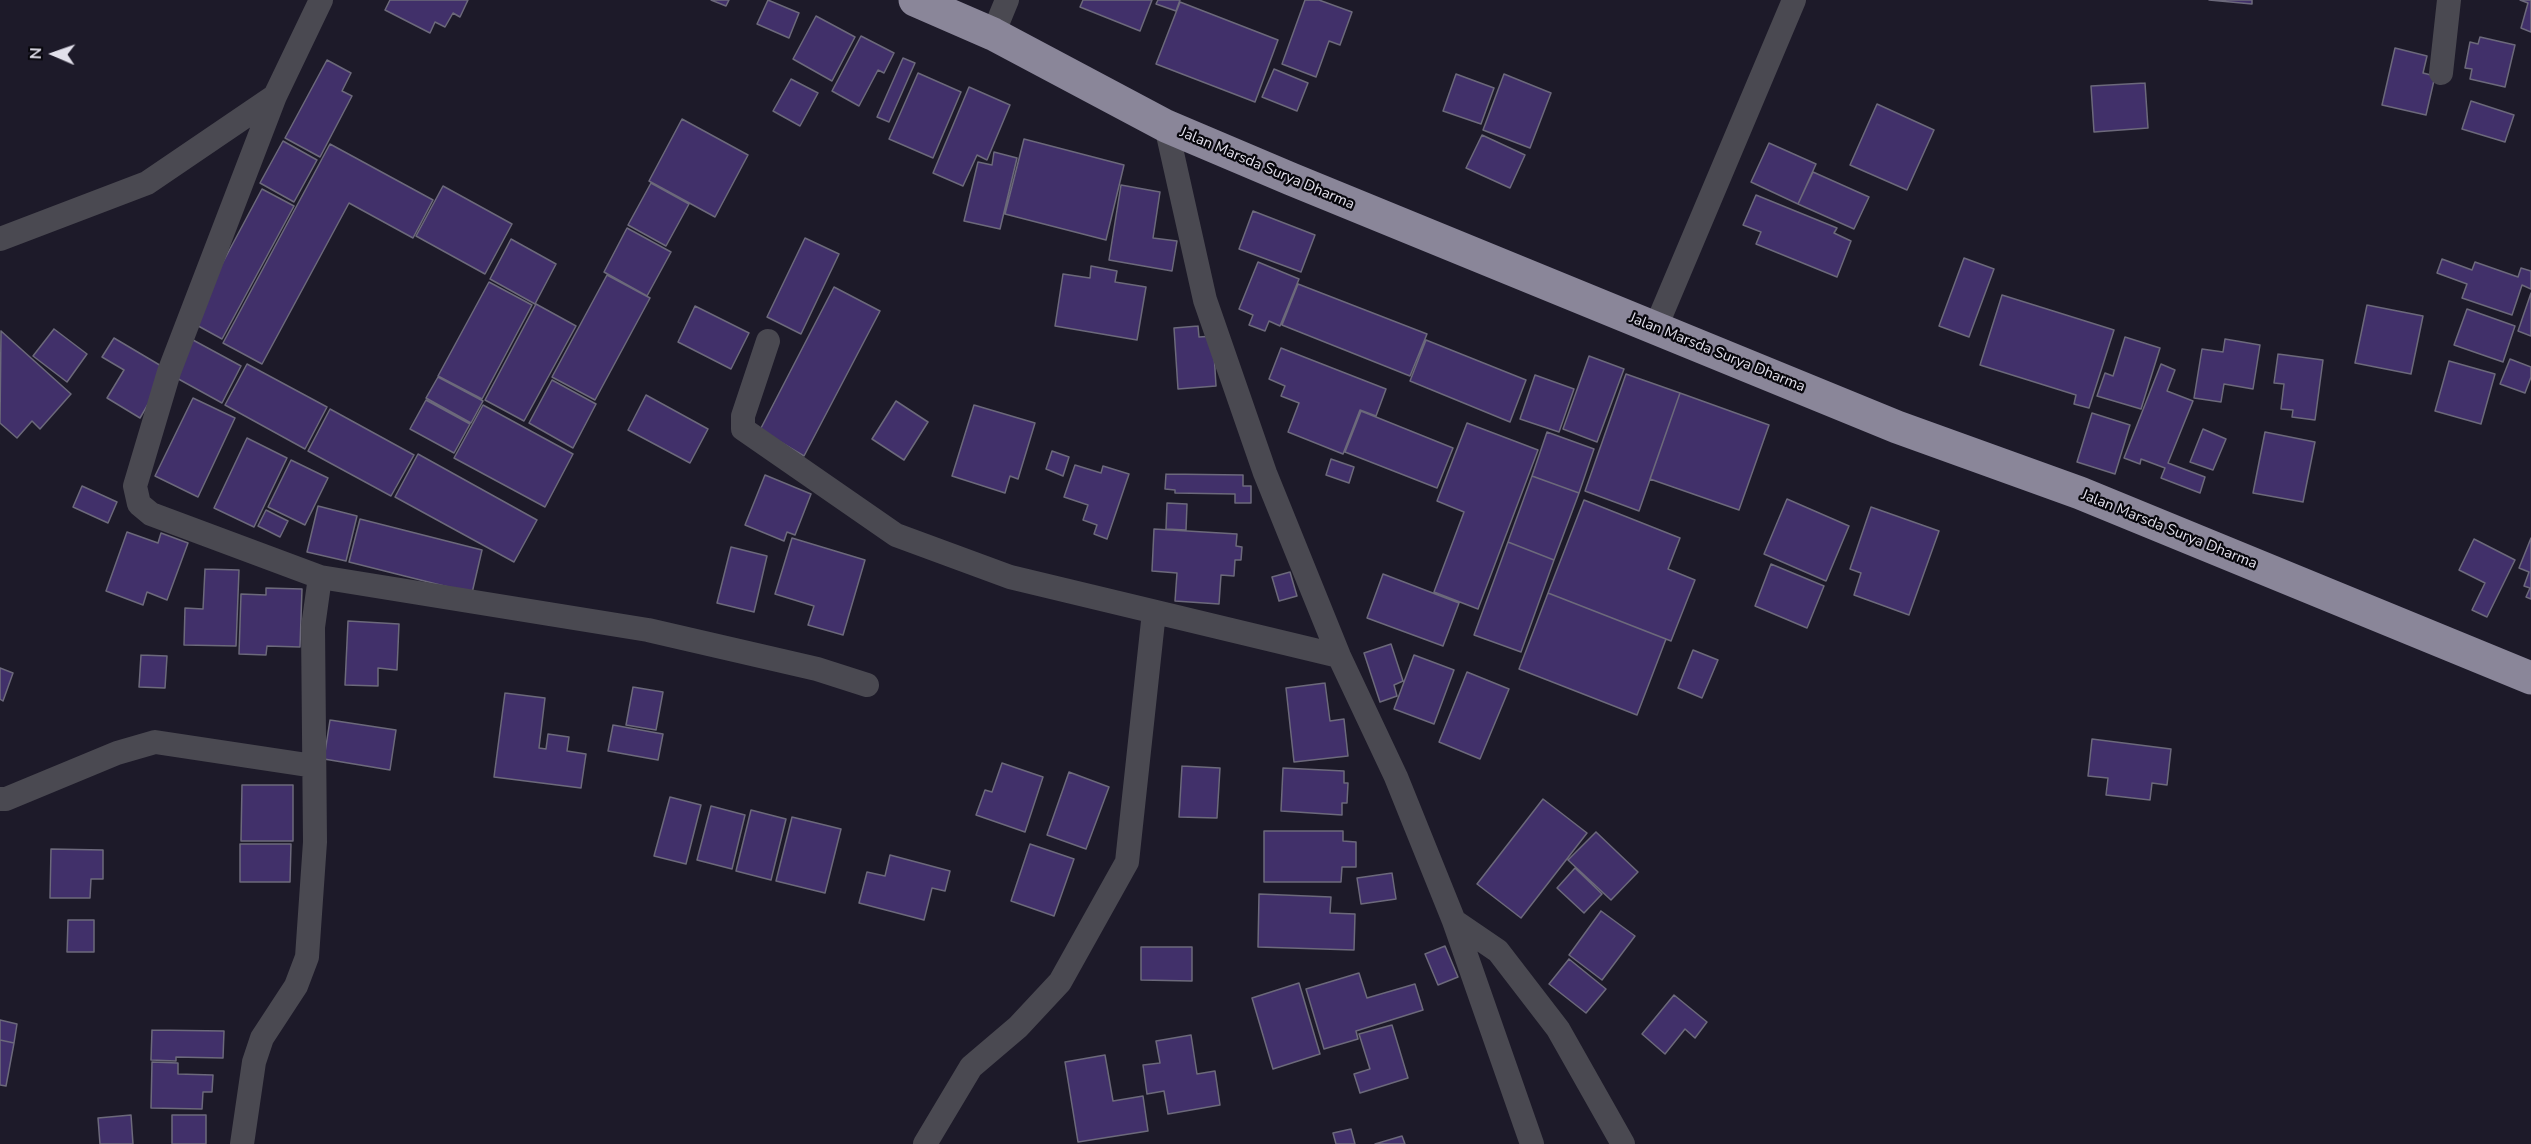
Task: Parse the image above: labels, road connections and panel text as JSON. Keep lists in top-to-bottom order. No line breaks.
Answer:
{"streets":{"highway":["Jalan Marsda Surya Dharma"]},"north":"left"}
